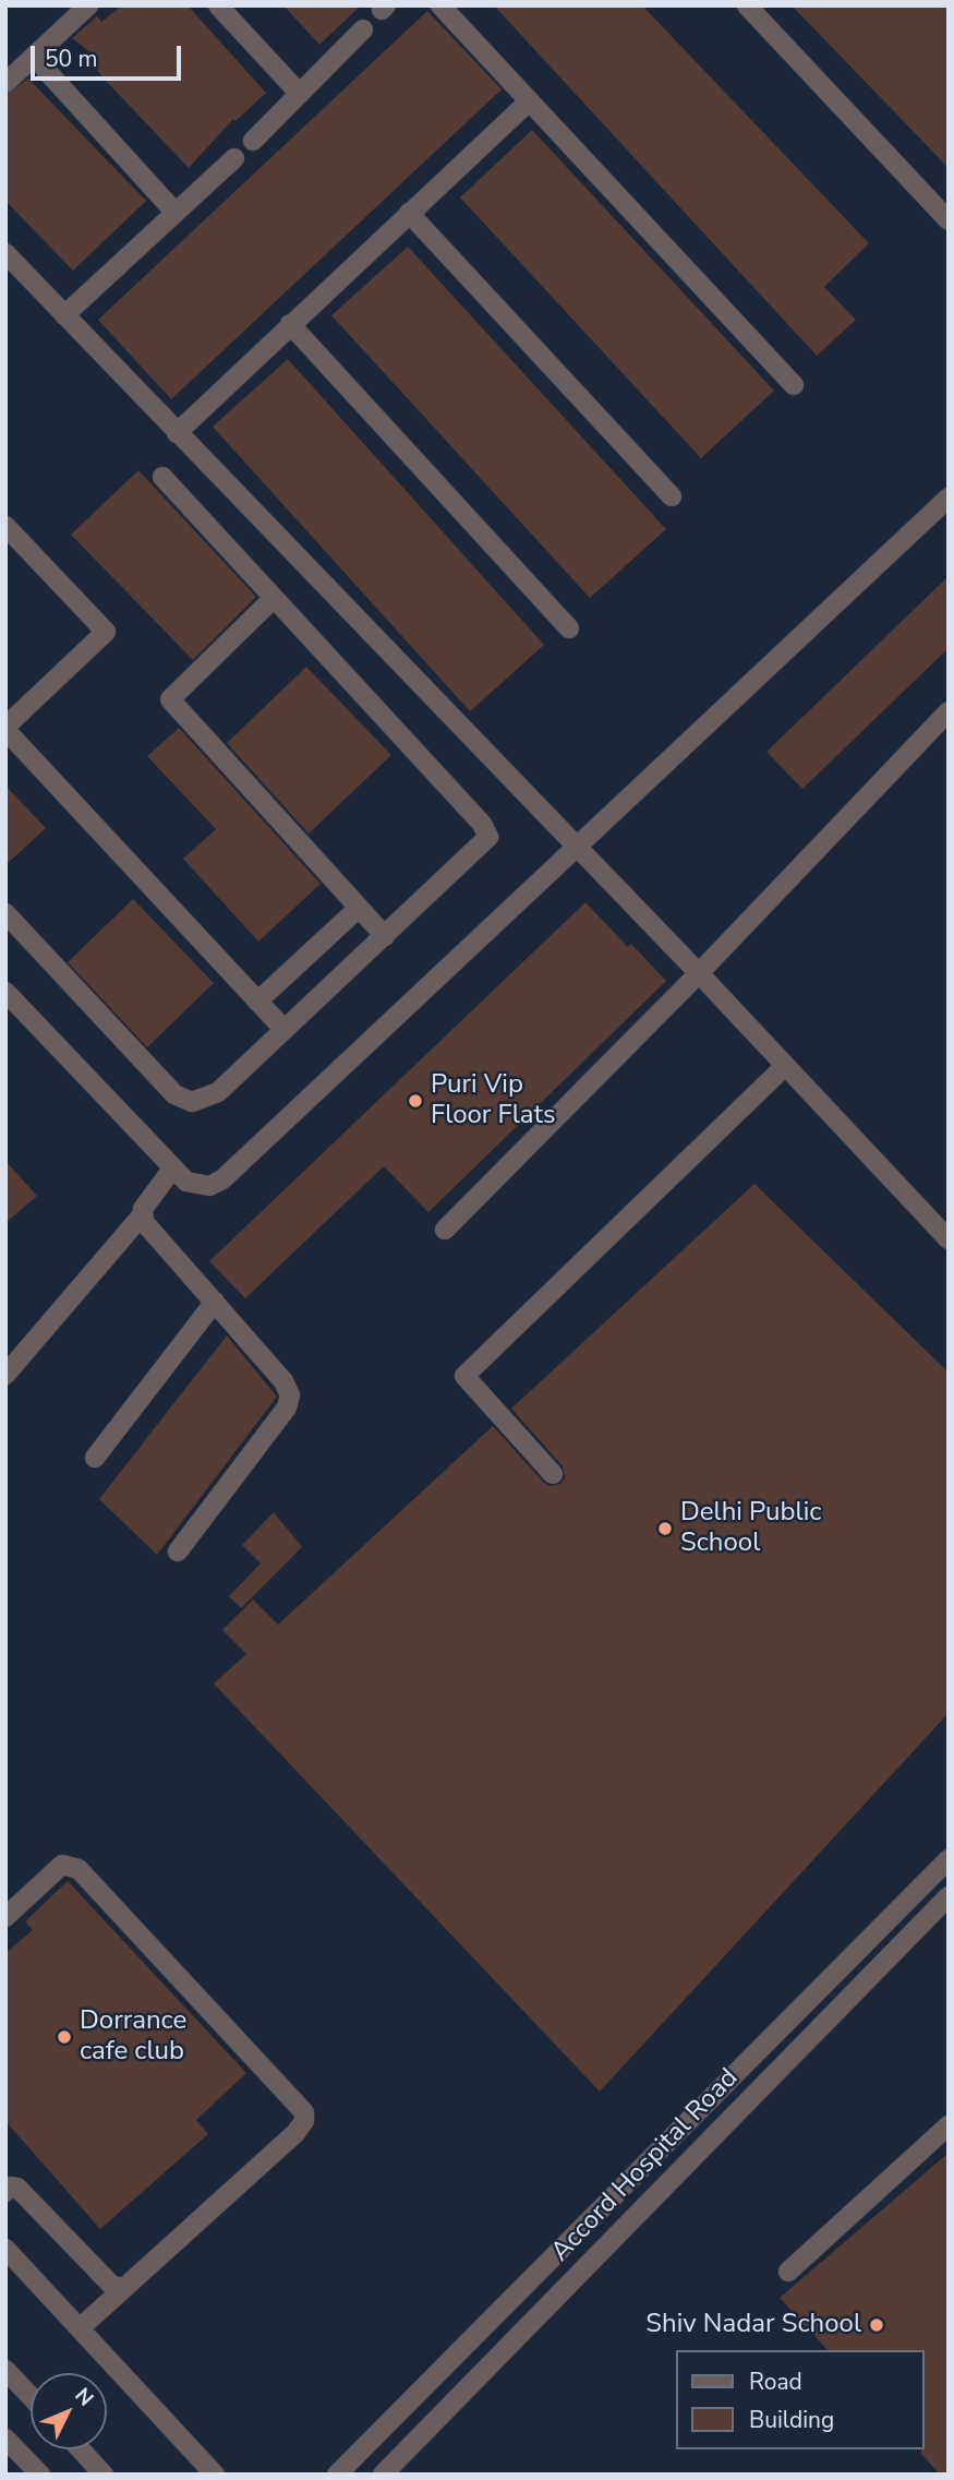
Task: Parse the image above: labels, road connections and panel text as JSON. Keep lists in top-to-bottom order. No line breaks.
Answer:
{"streets":{"street":["Accord Hospital Road"]},"places":["Puri Vip Floor Flats","Delhi Public School","Dorrance cafe club","Shiv Nadar School"],"legend":["Road","Building"],"scale_bar":"50 m","north":"top right"}
